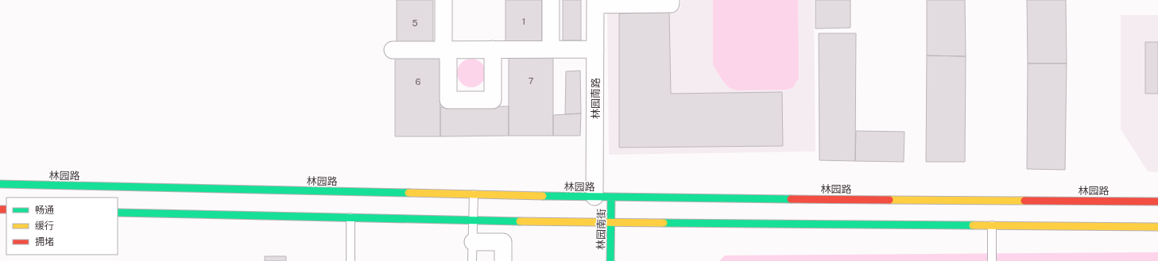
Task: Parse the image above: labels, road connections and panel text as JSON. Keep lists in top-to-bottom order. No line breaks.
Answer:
{"streets":{"main road":["林园路","林园南街"],"street":["林园南路"]},"crossings":[["林园南路","林园路"],["林园路","林园南街"]],"house_numbers":["1","5","7","6"],"legend":["畅通","缓行","拥堵"]}
